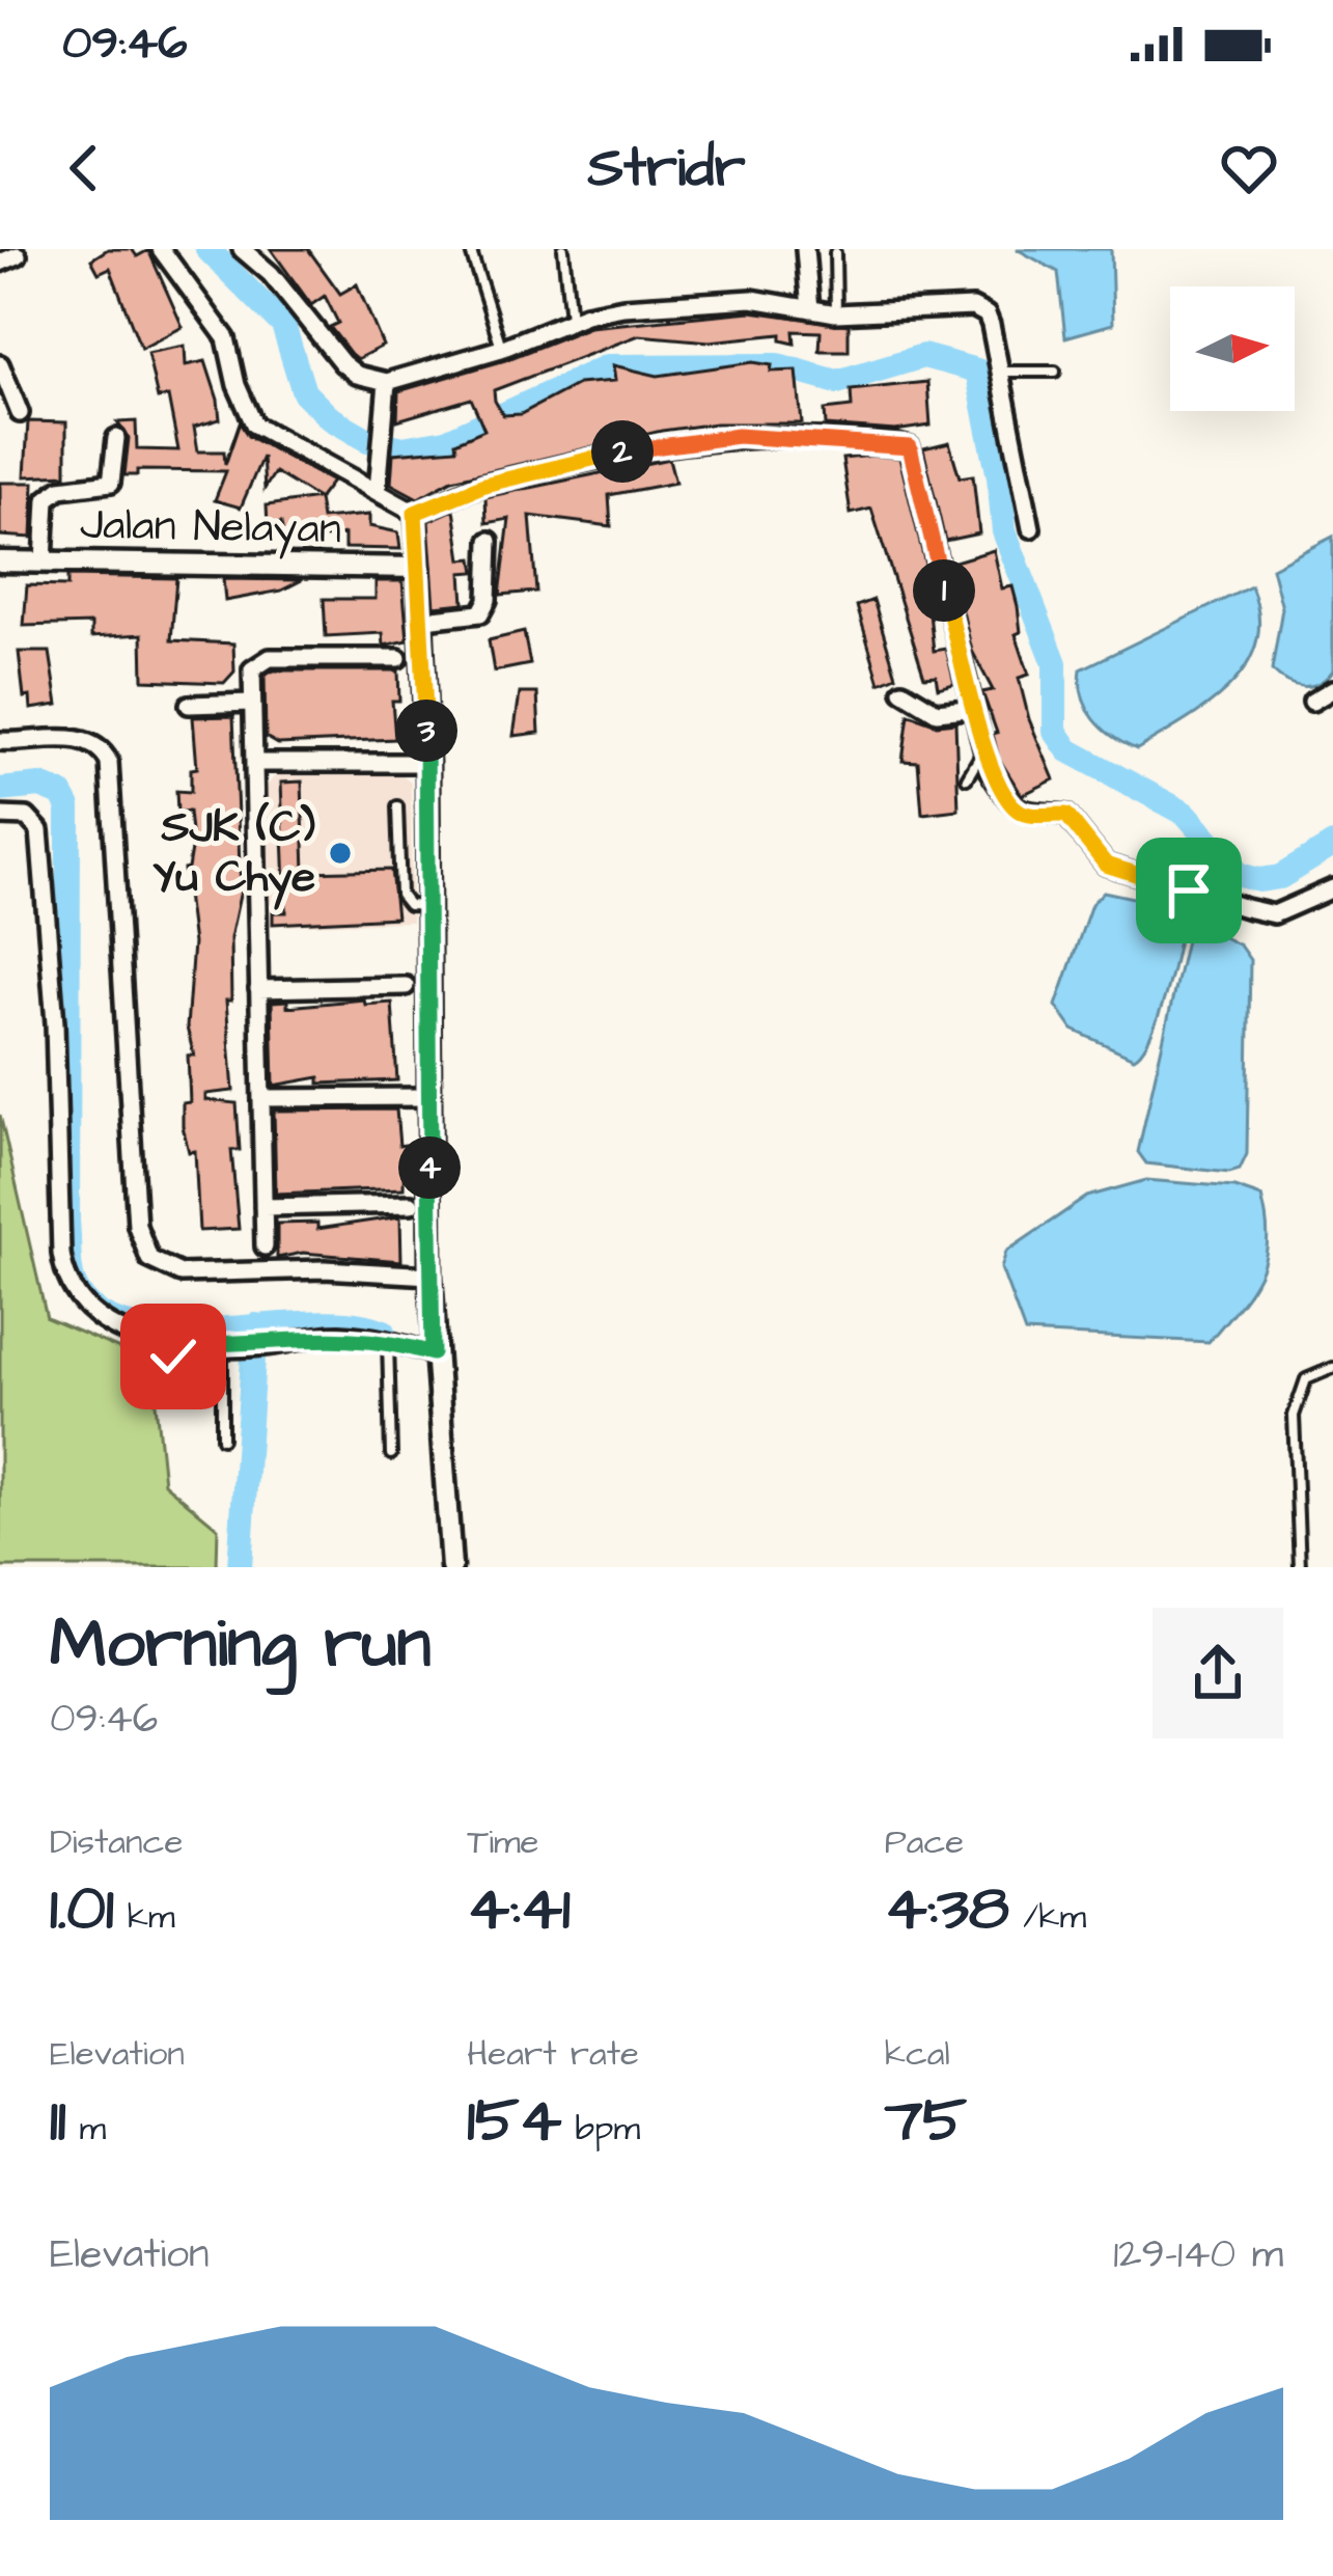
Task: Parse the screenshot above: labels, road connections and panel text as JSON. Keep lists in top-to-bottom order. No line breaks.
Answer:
{"streets":{"street":["Jalan Nelayan"]},"places":["SJK (C) Yu Chye"],"north":"right","page":{"status":"09:46","header":"Stridr","pins":["2","1","3","4"],"heading":["Morning run","09:46"],"stats":[["Distance","1.01 km"],["Time","4:41"],["Pace","4:38 /km"],["Elevation","11 m"],["Heart rate","154 bpm"],["kcal","75"]],"chart":["Elevation","129–140 m"]}}
